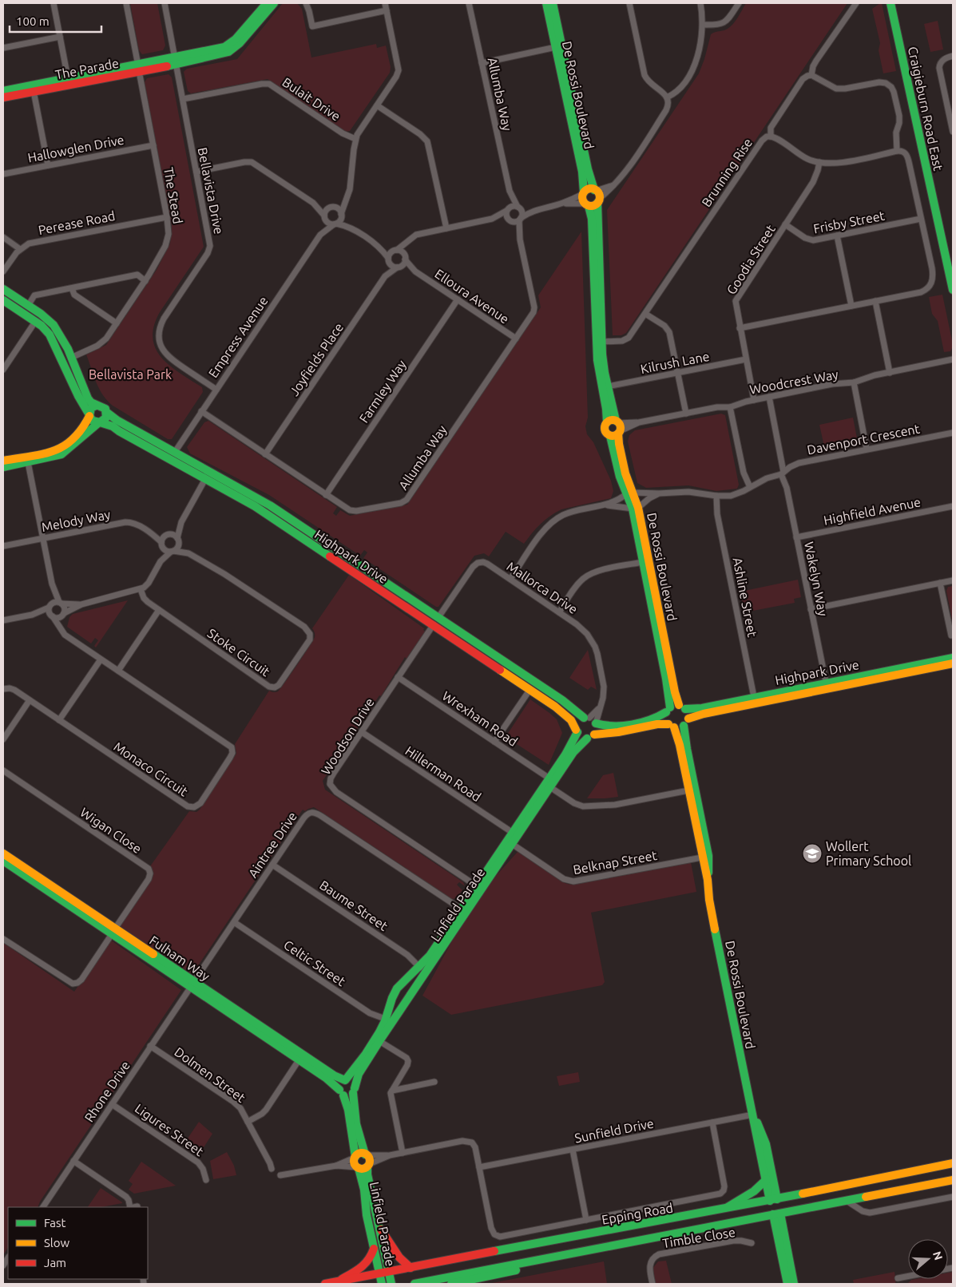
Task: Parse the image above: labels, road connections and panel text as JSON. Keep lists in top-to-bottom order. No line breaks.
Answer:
{"streets":{"street":["The Parade","Allumba Way","De Rossi Boulevard","Bulait Drive","Craigieburn Road East","Hallowglen Drive","Brunning Rise","Bellavista Drive","The Stead","Frisby Street","Perease Road","Goodia Street","Elloura Avenue","Empress Avenue","Joyfields Place","Kilrush Lane","Woodcrest Way","Farmley Way","Davenport Crescent","Highfield Avenue","Melody Way","Highpark Drive","Wakelyn Way","Mallorca Drive","Ashline Street","Stoke Circuit","Wrexham Road","Woodson Drive","Monaco Circuit","Hillerman Road","Wigan Close","Aintree Drive","Belknap Street","Linfield Parade","Baume Street","Fulham Way","Celtic Street","Dolmen Street","Rhone Drive","Ligures Street","Sunfield Drive","Epping Road","Timble Close"]},"crossings":[["The Parade","Bellavista Drive"],["The Parade","The Stead"],["Allumba Way","Elloura Avenue"],["Allumba Way","Empress Avenue"],["Allumba Way","Joyfields Place"],["Allumba Way","Farmley Way"],["De Rossi Boulevard","Woodcrest Way"],["De Rossi Boulevard","Davenport Crescent"],["De Rossi Boulevard","Highpark Drive"],["De Rossi Boulevard","Wrexham Road"],["De Rossi Boulevard","Belknap Street"],["De Rossi Boulevard","Sunfield Drive"],["De Rossi Boulevard","Epping Road"],["Bulait Drive","Bellavista Drive"],["Hallowglen Drive","The Stead"],["Bellavista Drive","Empress Avenue"],["The Stead","Perease Road"],["Frisby Street","Goodia Street"],["Goodia Street","Kilrush Lane"],["Goodia Street","Woodcrest Way"],["Elloura Avenue","Joyfields Place"],["Elloura Avenue","Farmley Way"],["Empress Avenue","Highpark Drive"],["Woodcrest Way","Wakelyn Way"],["Davenport Crescent","Wakelyn Way"],["Davenport Crescent","Ashline Street"],["Highfield Avenue","Wakelyn Way"],["Melody Way","Stoke Circuit"],["Highpark Drive","Wakelyn Way"],["Highpark Drive","Mallorca Drive"],["Highpark Drive","Ashline Street"],["Highpark Drive","Woodson Drive"],["Highpark Drive","Linfield Parade"],["Mallorca Drive","Linfield Parade"],["Wrexham Road","Woodson Drive"],["Wrexham Road","Linfield Parade"],["Woodson Drive","Hillerman Road"],["Woodson Drive","Linfield Parade"],["Hillerman Road","Linfield Parade"],["Wigan Close","Fulham Way"],["Aintree Drive","Linfield Parade"],["Aintree Drive","Baume Street"],["Aintree Drive","Fulham Way"],["Aintree Drive","Celtic Street"],["Aintree Drive","Rhone Drive"],["Belknap Street","Linfield Parade"],["Linfield Parade","Baume Street"],["Linfield Parade","Fulham Way"],["Linfield Parade","Celtic Street"],["Linfield Parade","Epping Road"],["Fulham Way","Rhone Drive"],["Dolmen Street","Rhone Drive"],["Rhone Drive","Ligures Street"]],"parks":["Bellavista Park"],"places":{"school or university":["Wollert Primary School"]},"legend":["Fast","Slow","Jam"],"scale_bar":"100 m","north":"right"}
